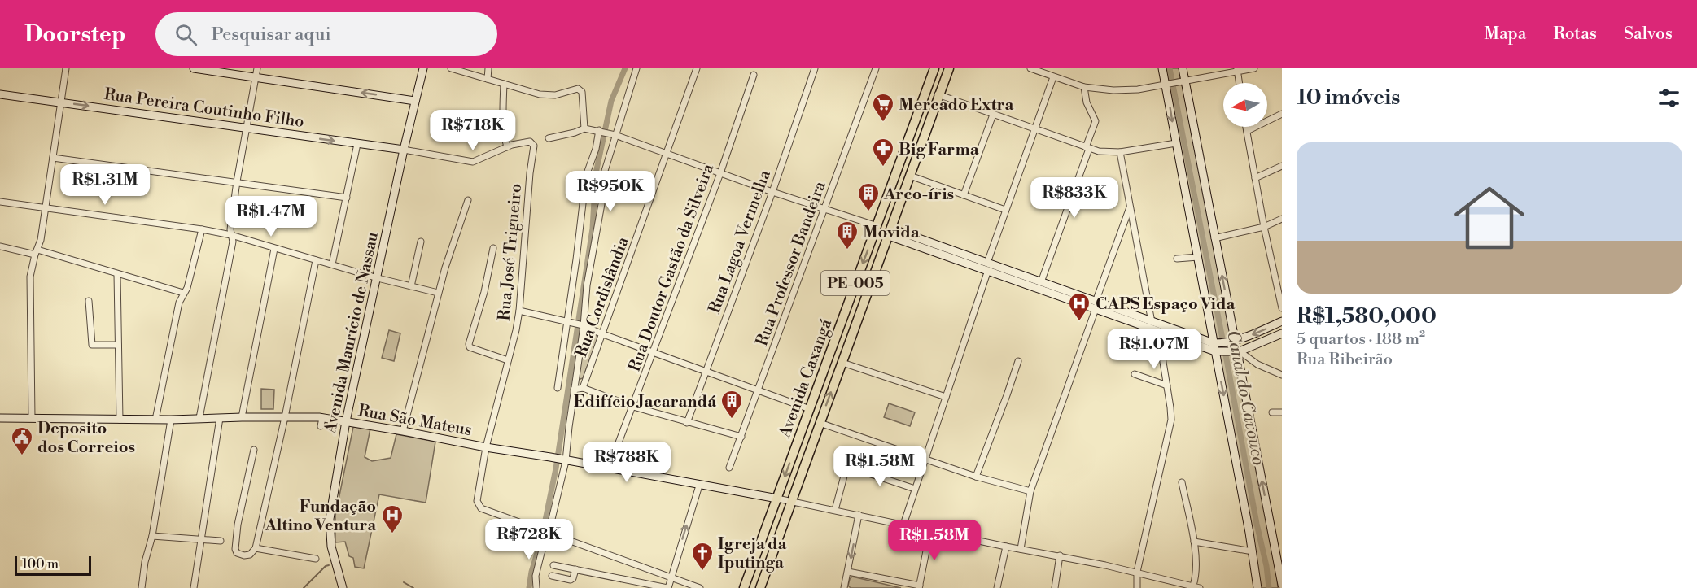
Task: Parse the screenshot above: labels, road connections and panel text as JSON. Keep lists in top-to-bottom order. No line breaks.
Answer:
{"streets":{"main road":["PE-005","Avenida Caxangá"],"street":["Rua Pereira Coutinho Filho","Rua Lagoa Vermelha","Rua José Trigueiro","Rua Professor Bandeira","Rua Doutor Gastão da Silveira","Rua Cordislândia","Avenida Maurício de Nassau","Rua São Mateus"]},"crossings":[["Rua Pereira Coutinho Filho","Avenida Maurício de Nassau"],["Rua José Trigueiro","Rua São Mateus"],["Rua Doutor Gastão da Silveira","Rua São Mateus"],["Avenida Maurício de Nassau","Rua São Mateus"],["Avenida Caxangá","Rua São Mateus"]],"water":["Canal do Cavouco"],"places":{"supermarket":["Mercado Extra"],"pharmacy":["Big Farma"],"building":["Arco-íris","Movida","Edifício Jacarandá"],"hospital":["CAPS Espaço Vida","Fundação Altino Ventura"],"public building":["Deposito dos Correios"],"church":["Igreja da Iputinga"]},"scale_bar":"100 m","north":"left","page":{"header":"Doorstep","search":"Pesquisar aqui","nav":["Mapa","Rotas","Salvos"],"heading":"10 imóveis","price":["R$718K","R$1.31M","R$950K","R$833K","R$1.47M","R$1.07M","R$788K","R$1.58M","R$728K","R$1.58M"],"list":[{"name":"R$1,580,000","note":"5 quartos · 188 m² · Rua Ribeirão"}],"scale":"100 m"}}
